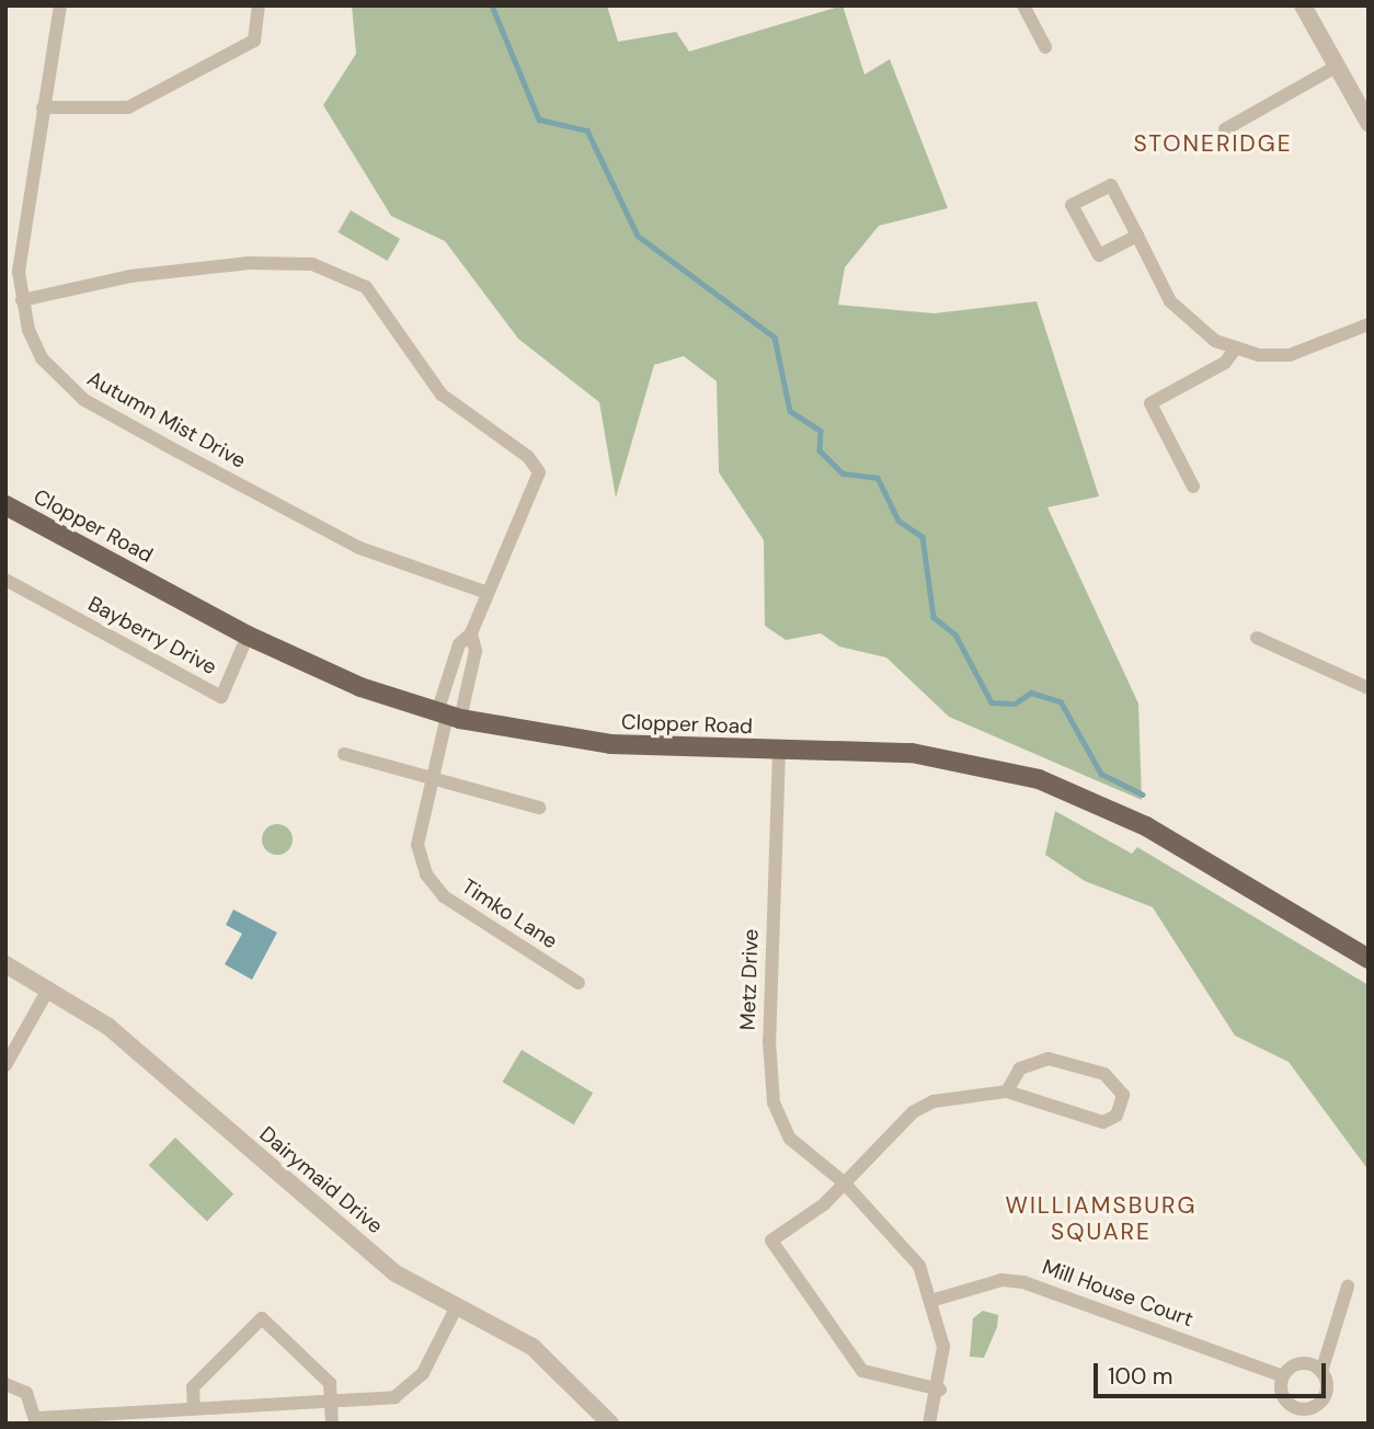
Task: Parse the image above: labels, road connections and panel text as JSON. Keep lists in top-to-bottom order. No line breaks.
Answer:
{"streets":{"main road":["Clopper Road"],"street":["Autumn Mist Drive","Bayberry Drive","Timko Lane","Metz Drive","Dairymaid Drive","Mill House Court"]},"crossings":[["Clopper Road","Bayberry Drive"],["Clopper Road","Timko Lane"],["Clopper Road","Metz Drive"],["Metz Drive","Mill House Court"]],"districts":["STONERIDGE","WILLIAMSBURG SQUARE"],"scale_bar":"100 m"}
